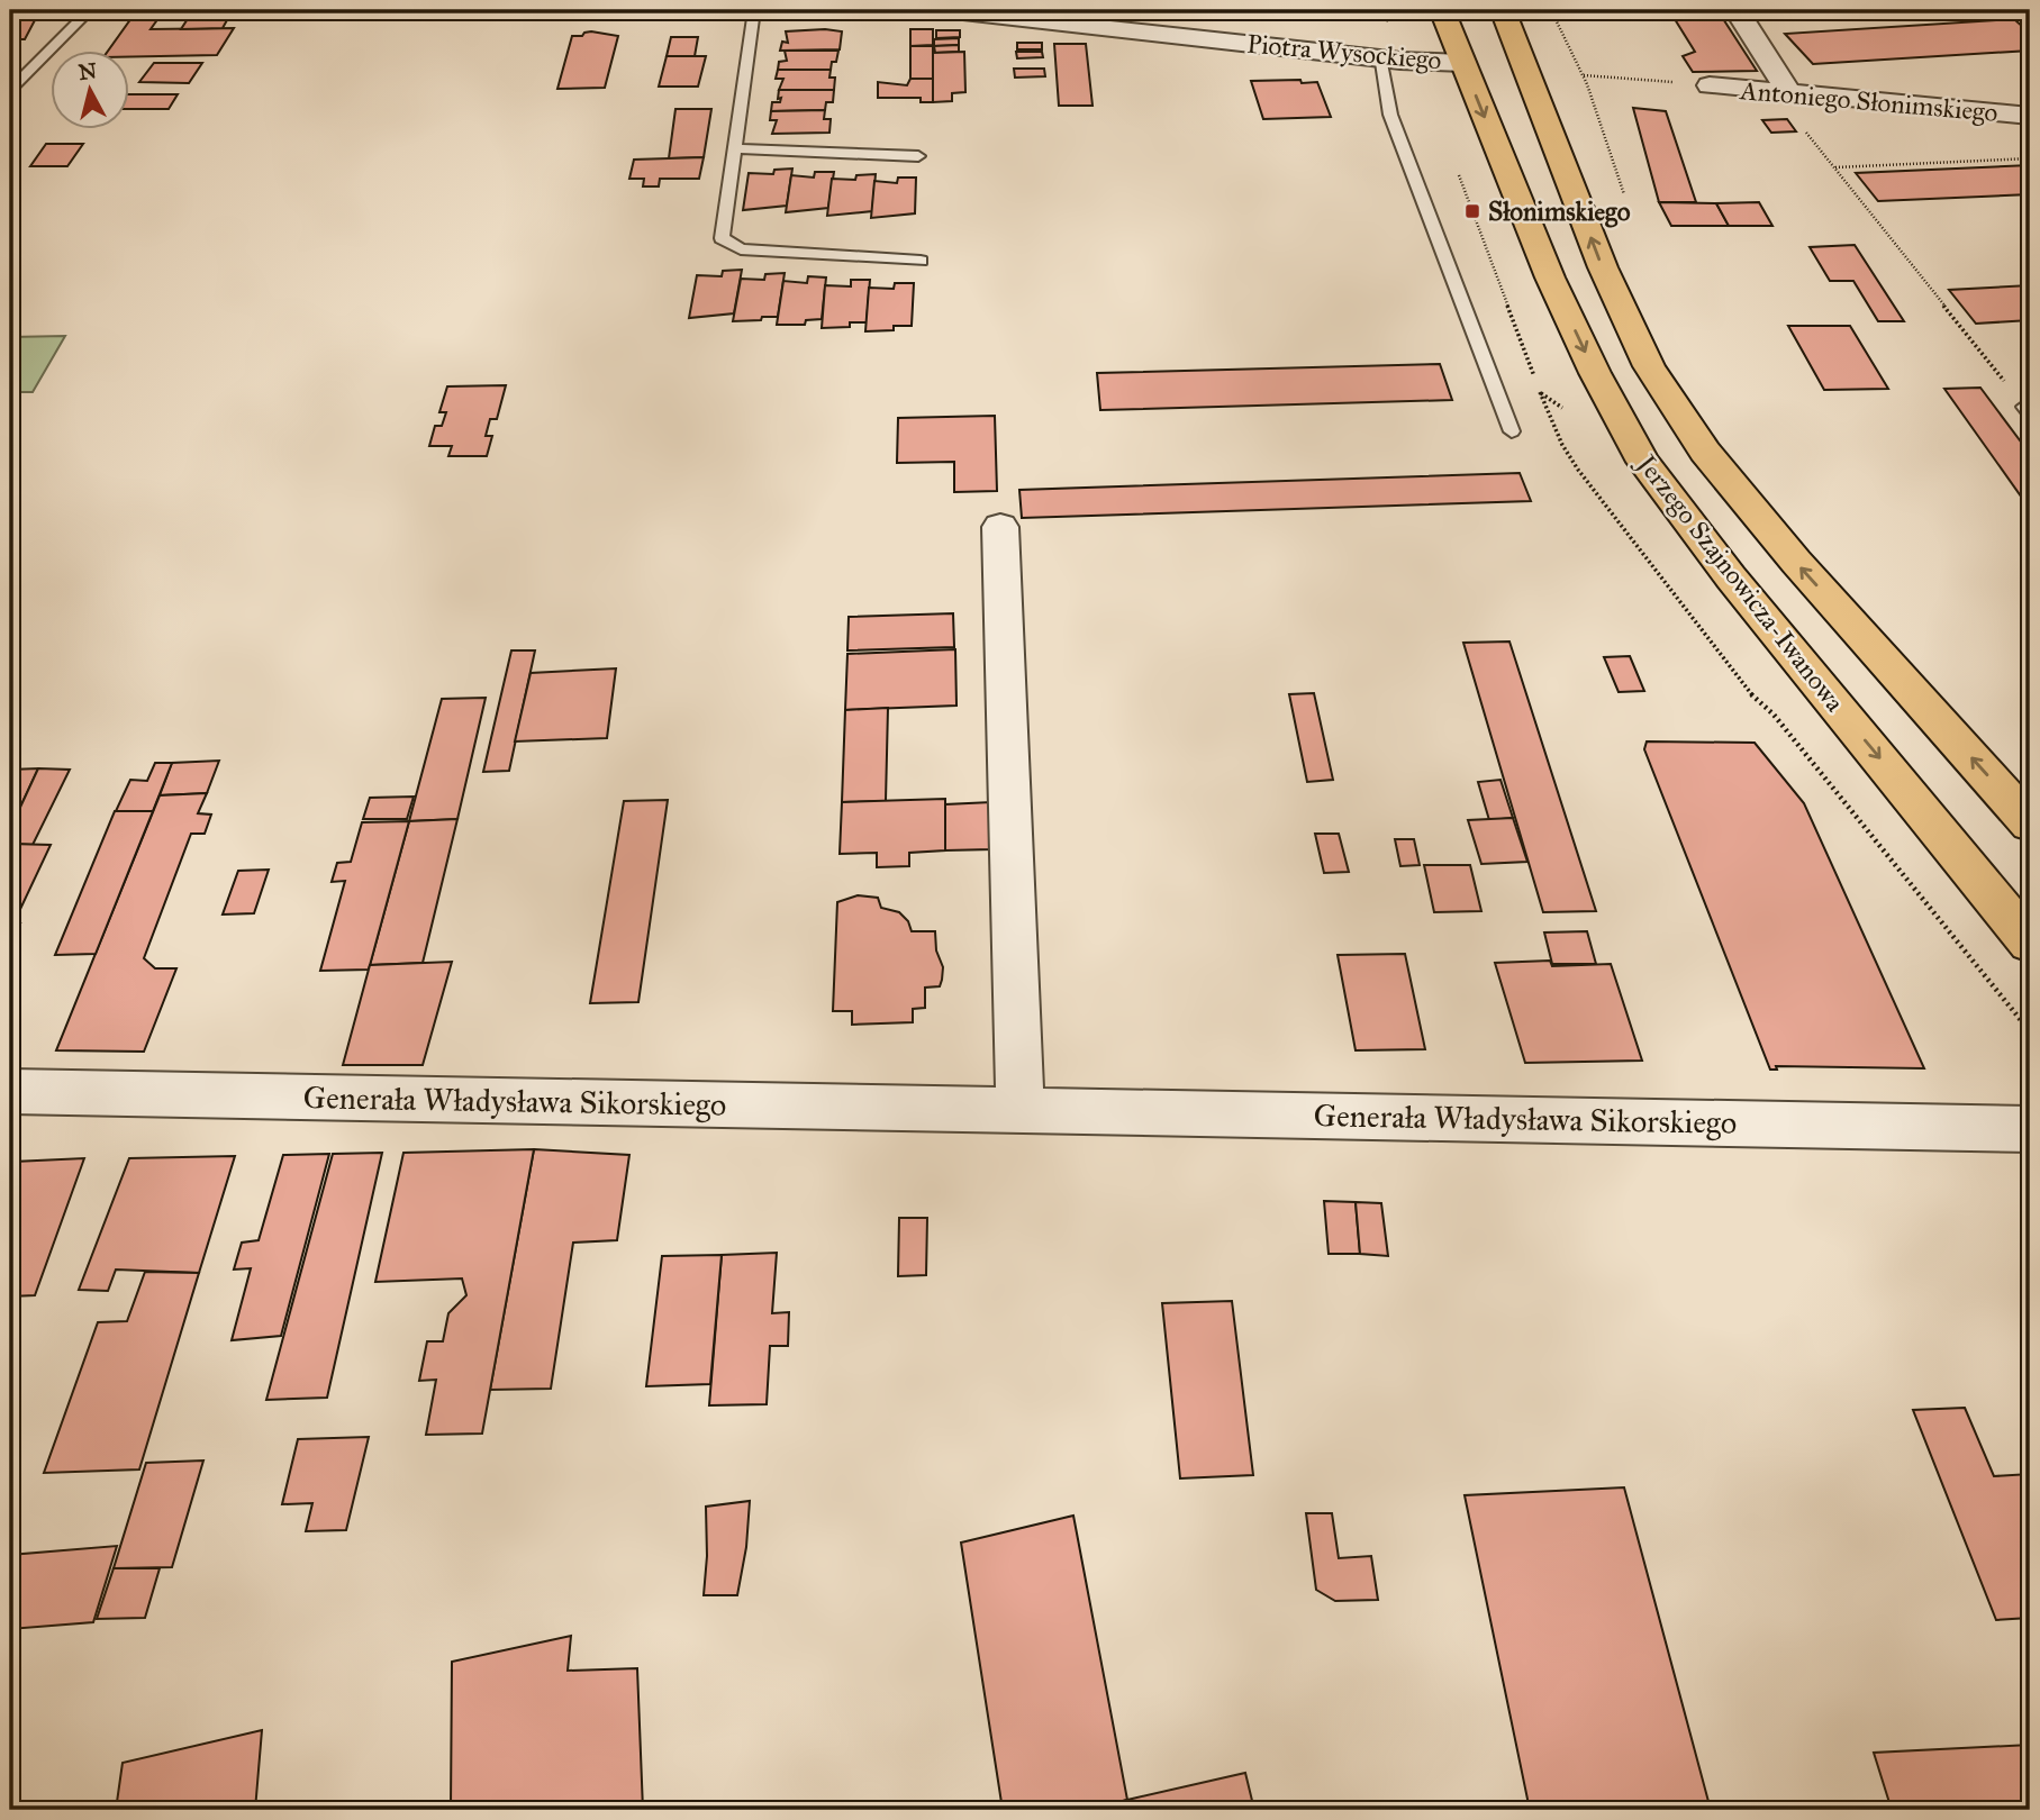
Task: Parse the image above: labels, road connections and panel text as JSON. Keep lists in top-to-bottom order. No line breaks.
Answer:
{"streets":{"main road":["Jerzego Szajnowicza-Iwanowa"],"street":["Piotra Wysockiego","Antoniego Słonimskiego","Generała Władysława Sikorskiego"]},"crossings":[["Piotra Wysockiego","Jerzego Szajnowicza-Iwanowa"]],"places":{"transit":["Słonimskiego"]},"north":"top"}
